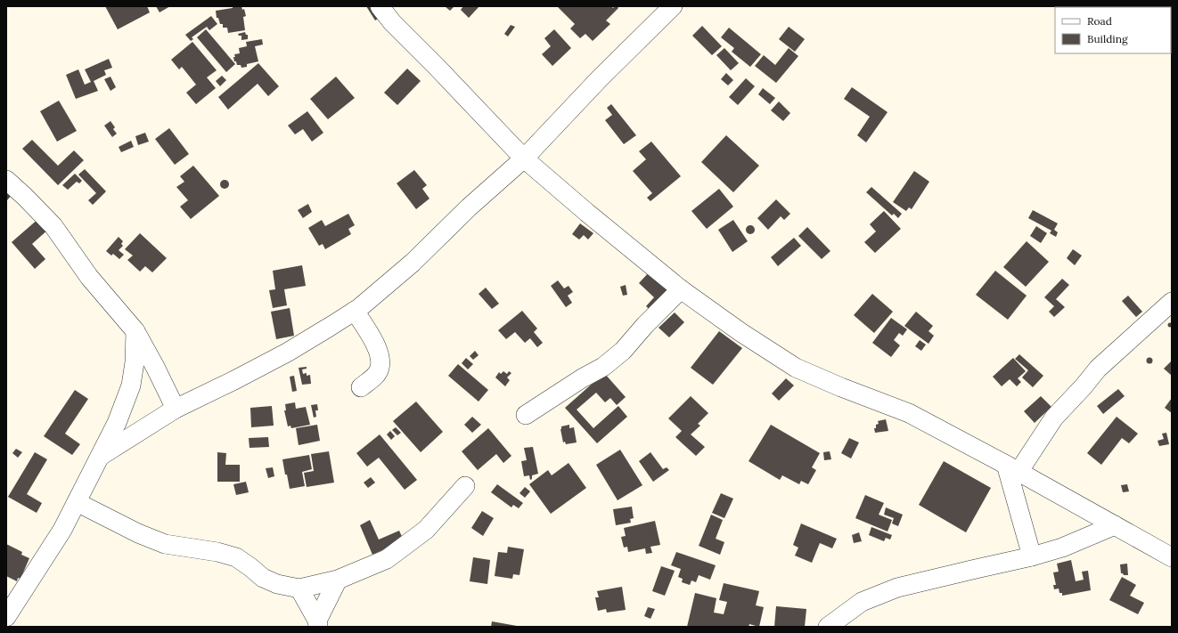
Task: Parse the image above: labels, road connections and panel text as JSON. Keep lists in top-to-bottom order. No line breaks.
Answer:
{"legend":["Road","Building"]}
